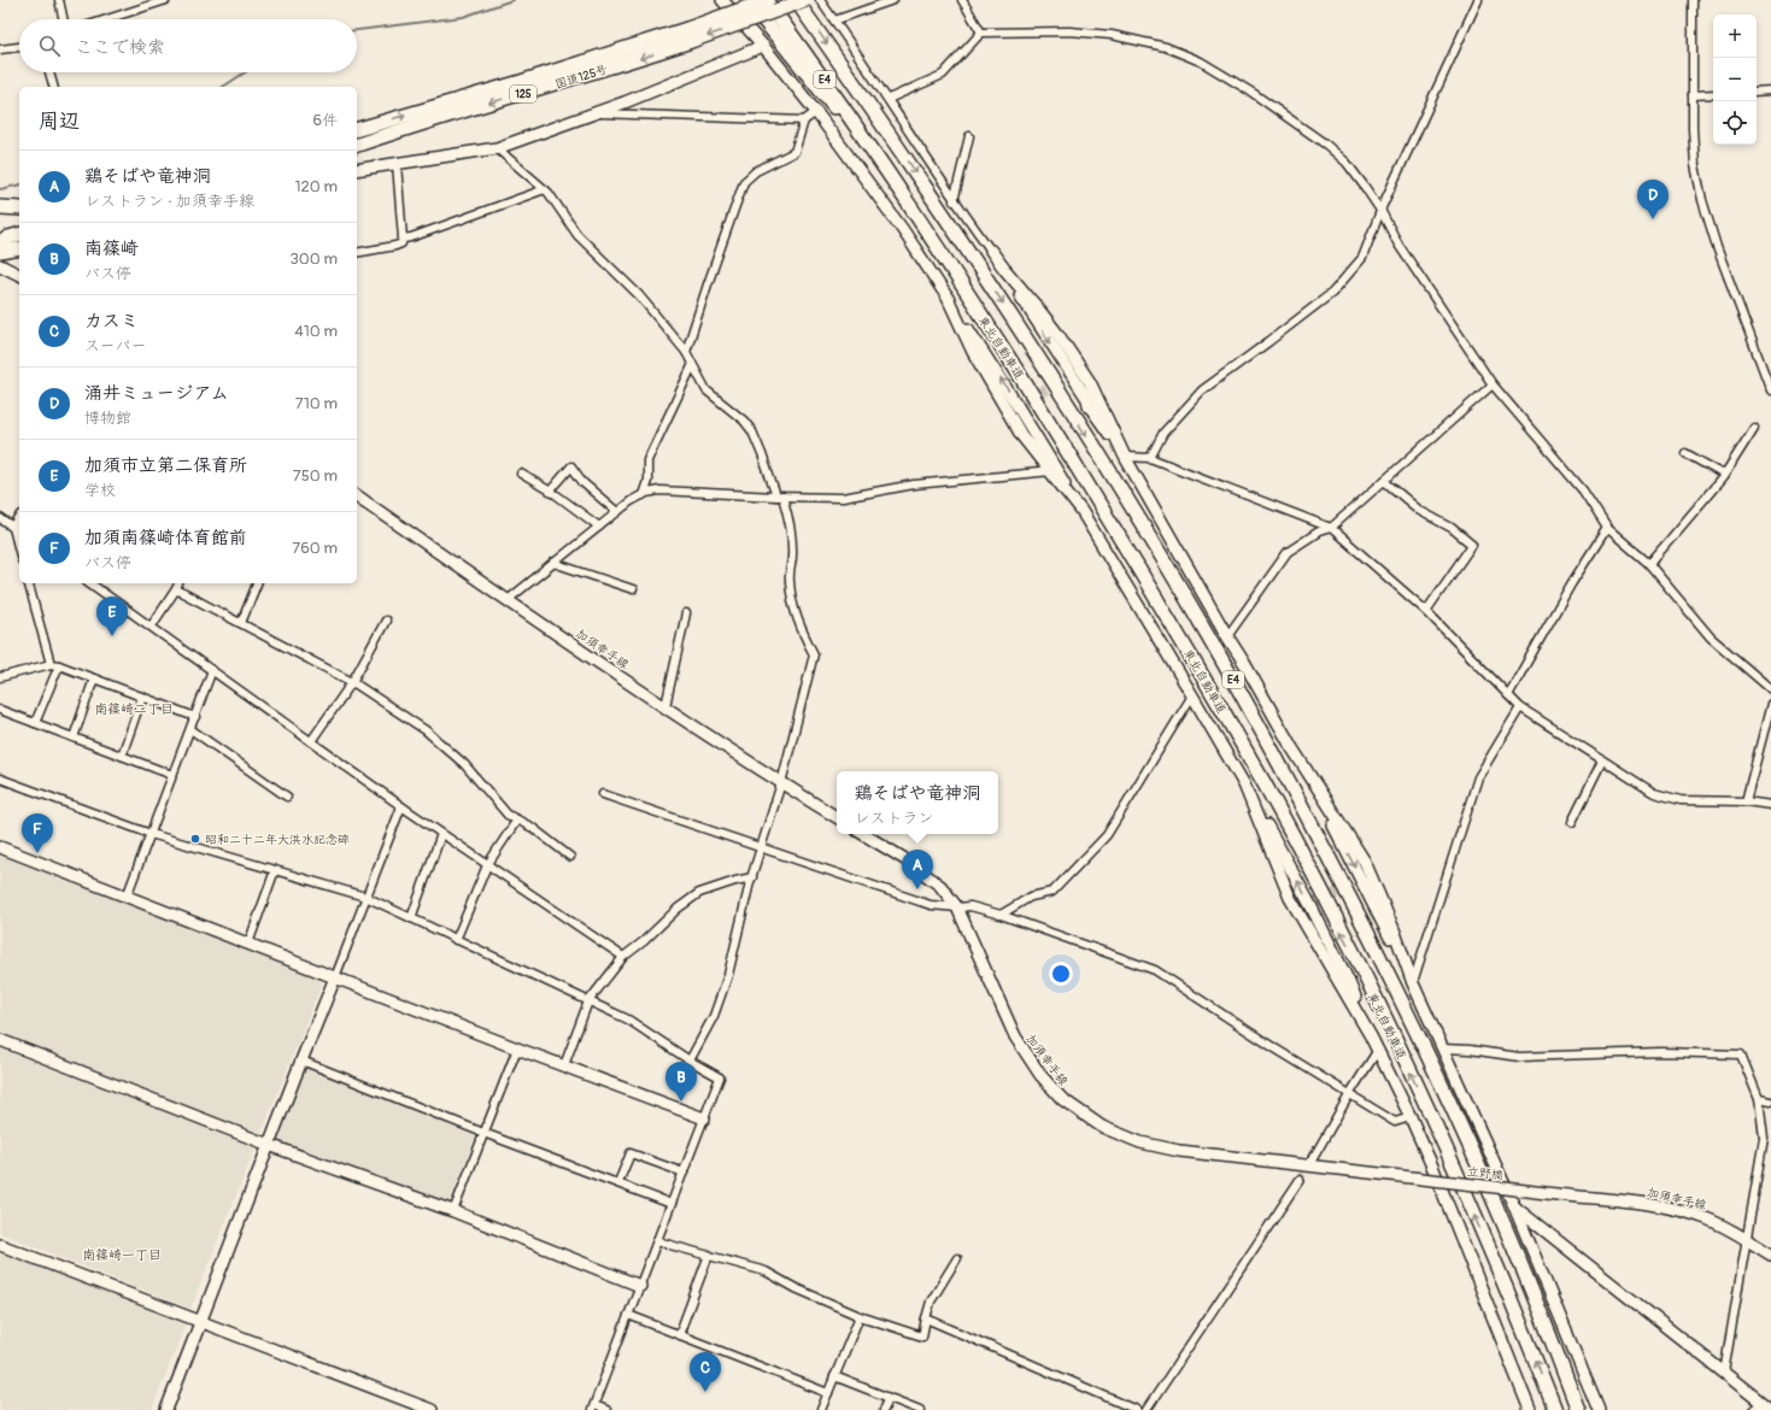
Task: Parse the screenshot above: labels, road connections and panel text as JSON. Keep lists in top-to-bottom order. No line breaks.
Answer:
{"streets":{"highway":["国道125号","E4","125","東北自動車道"],"street":["加須幸手線","立野橋"]},"crossings":[["国道125号","東北自動車道"],["加須幸手線","立野橋"]],"districts":["南篠崎二丁目","南篠崎一丁目"],"places":["昭和二十二年大洪水記念碑"],"page":{"map_buttons":["+","−"],"search":"ここで検索","heading":["周辺","6件"],"list":[{"mark":"A","name":"鶏そばや竜神洞","note":"レストラン · 加須幸手線","value":"120 m"},{"mark":"B","name":"南篠崎","note":"バス停","value":"300 m"},{"mark":"C","name":"カスミ","note":"スーパー","value":"410 m"},{"mark":"D","name":"涌井ミュージアム","note":"博物館","value":"710 m"},{"mark":"E","name":"加須市立第二保育所","note":"学校","value":"750 m"},{"mark":"F","name":"加須南篠崎体育館前","note":"バス停","value":"760 m"}],"pins":["D","E","F","A","B","C"],"popup":["鶏そばや竜神洞","レストラン"]}}
